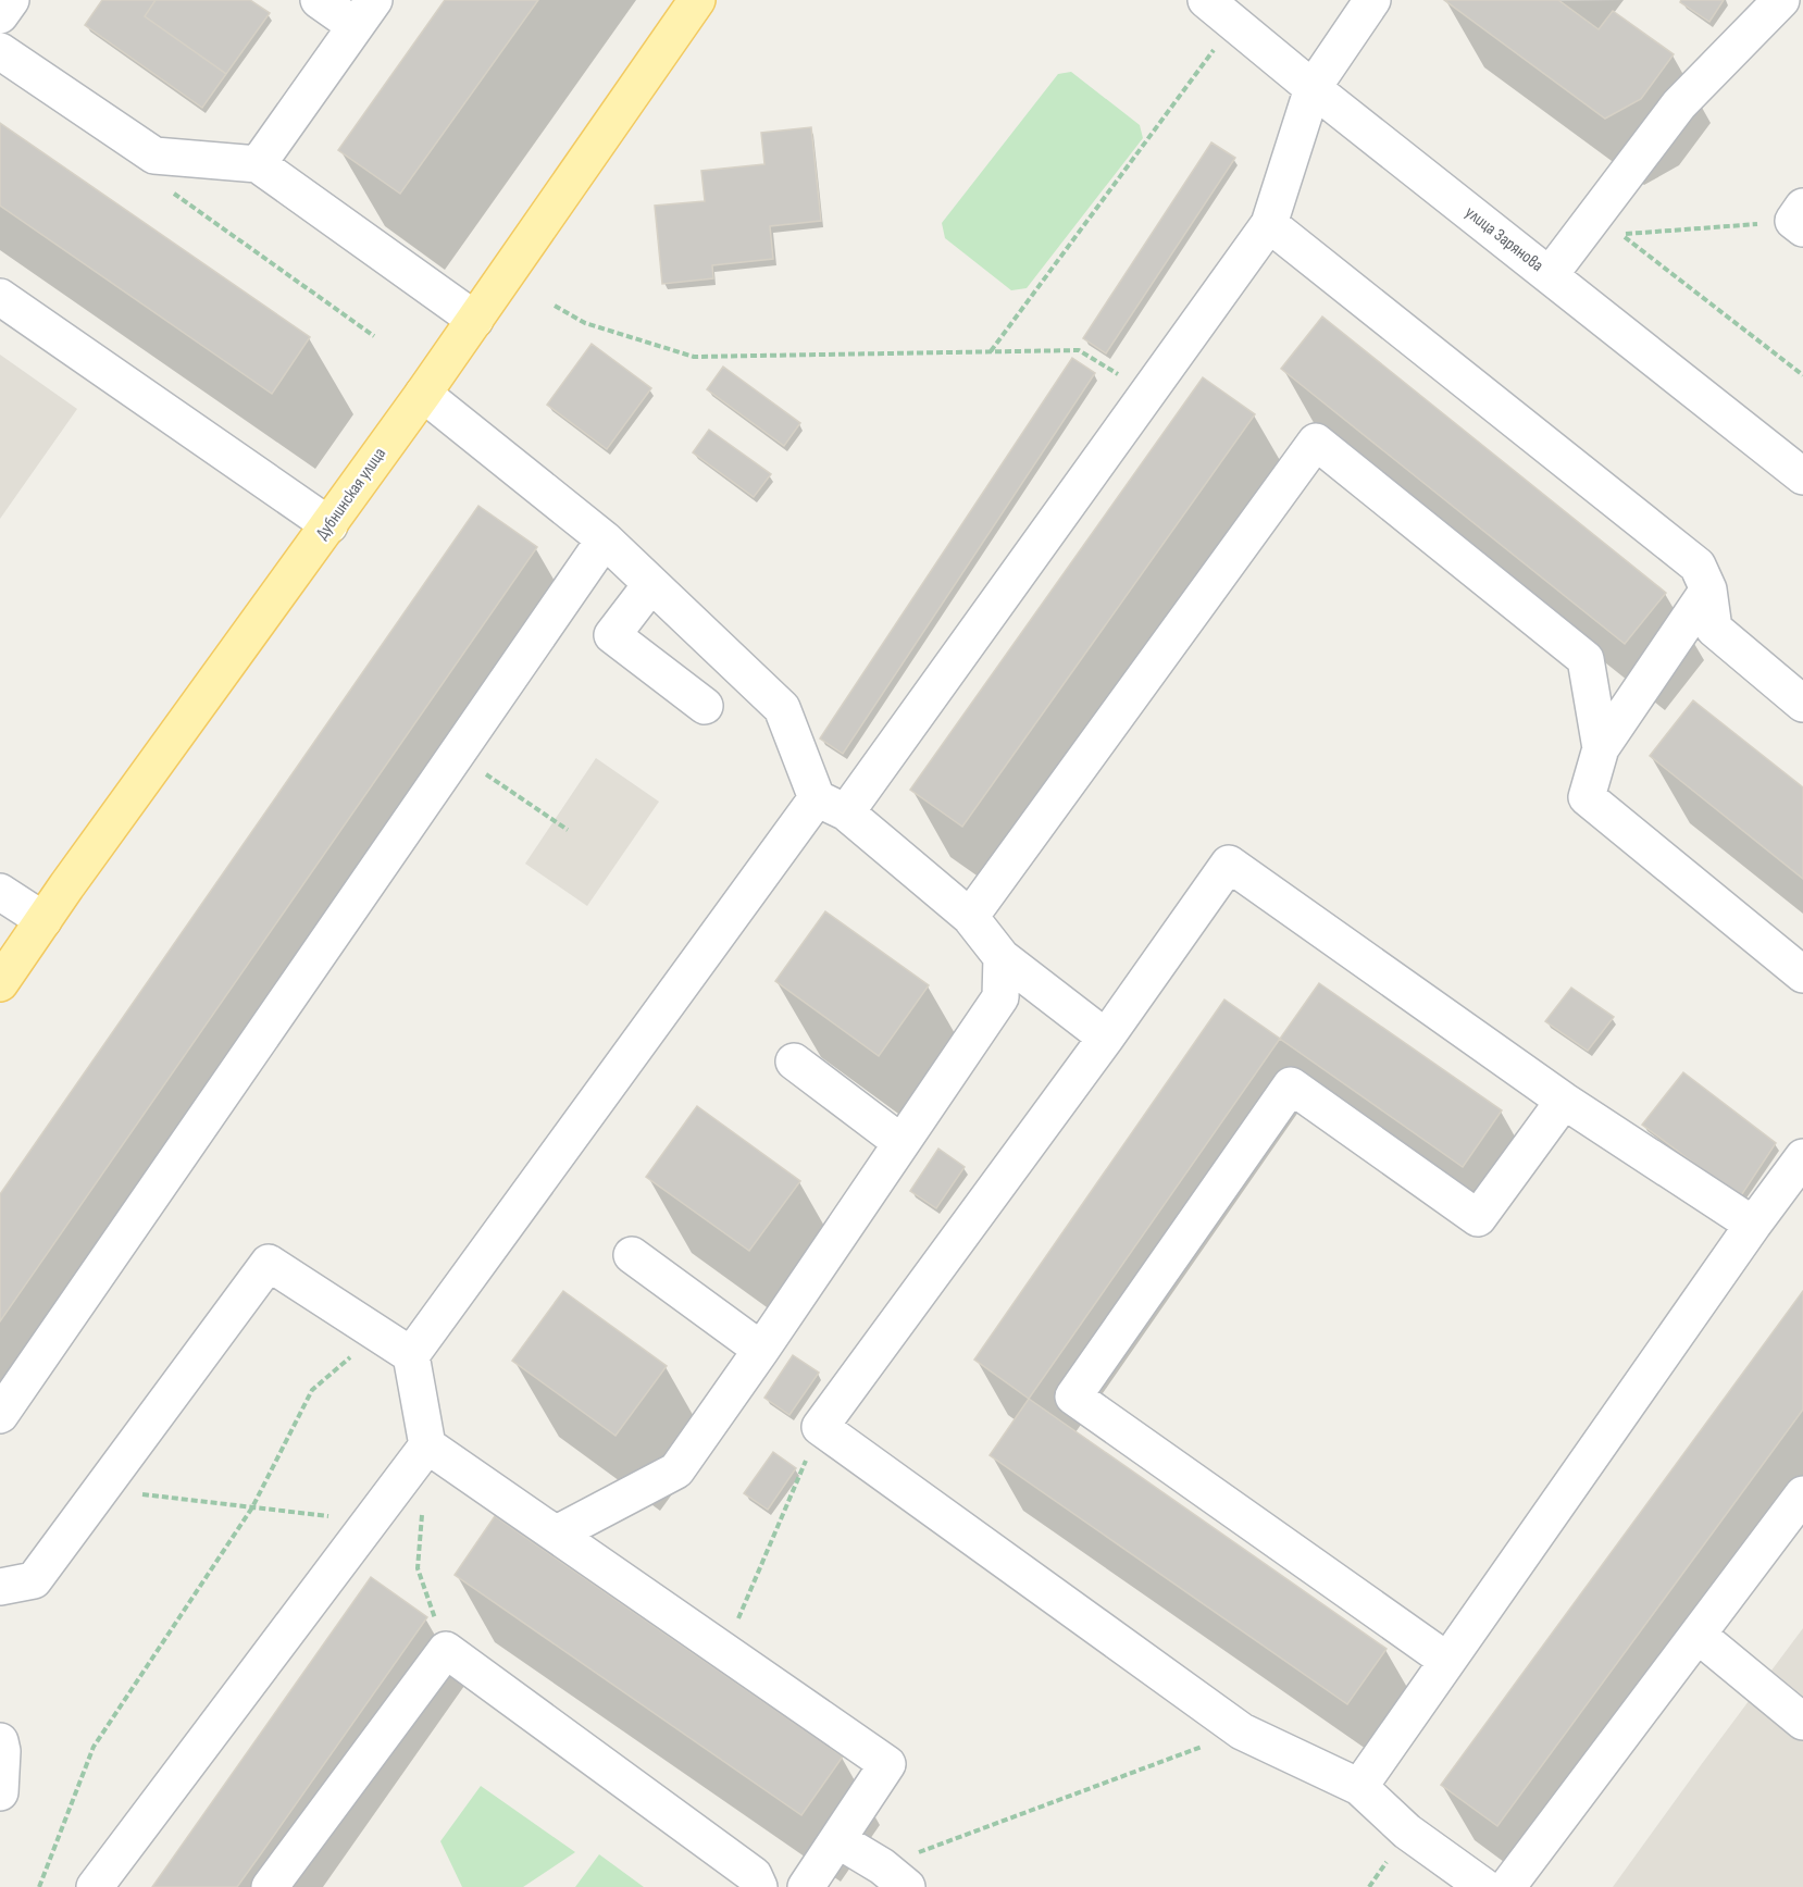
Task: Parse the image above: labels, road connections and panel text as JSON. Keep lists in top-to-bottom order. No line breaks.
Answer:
{"streets":{"main road":["Дубнинская улица"],"street":["улица Зарянова"]}}
